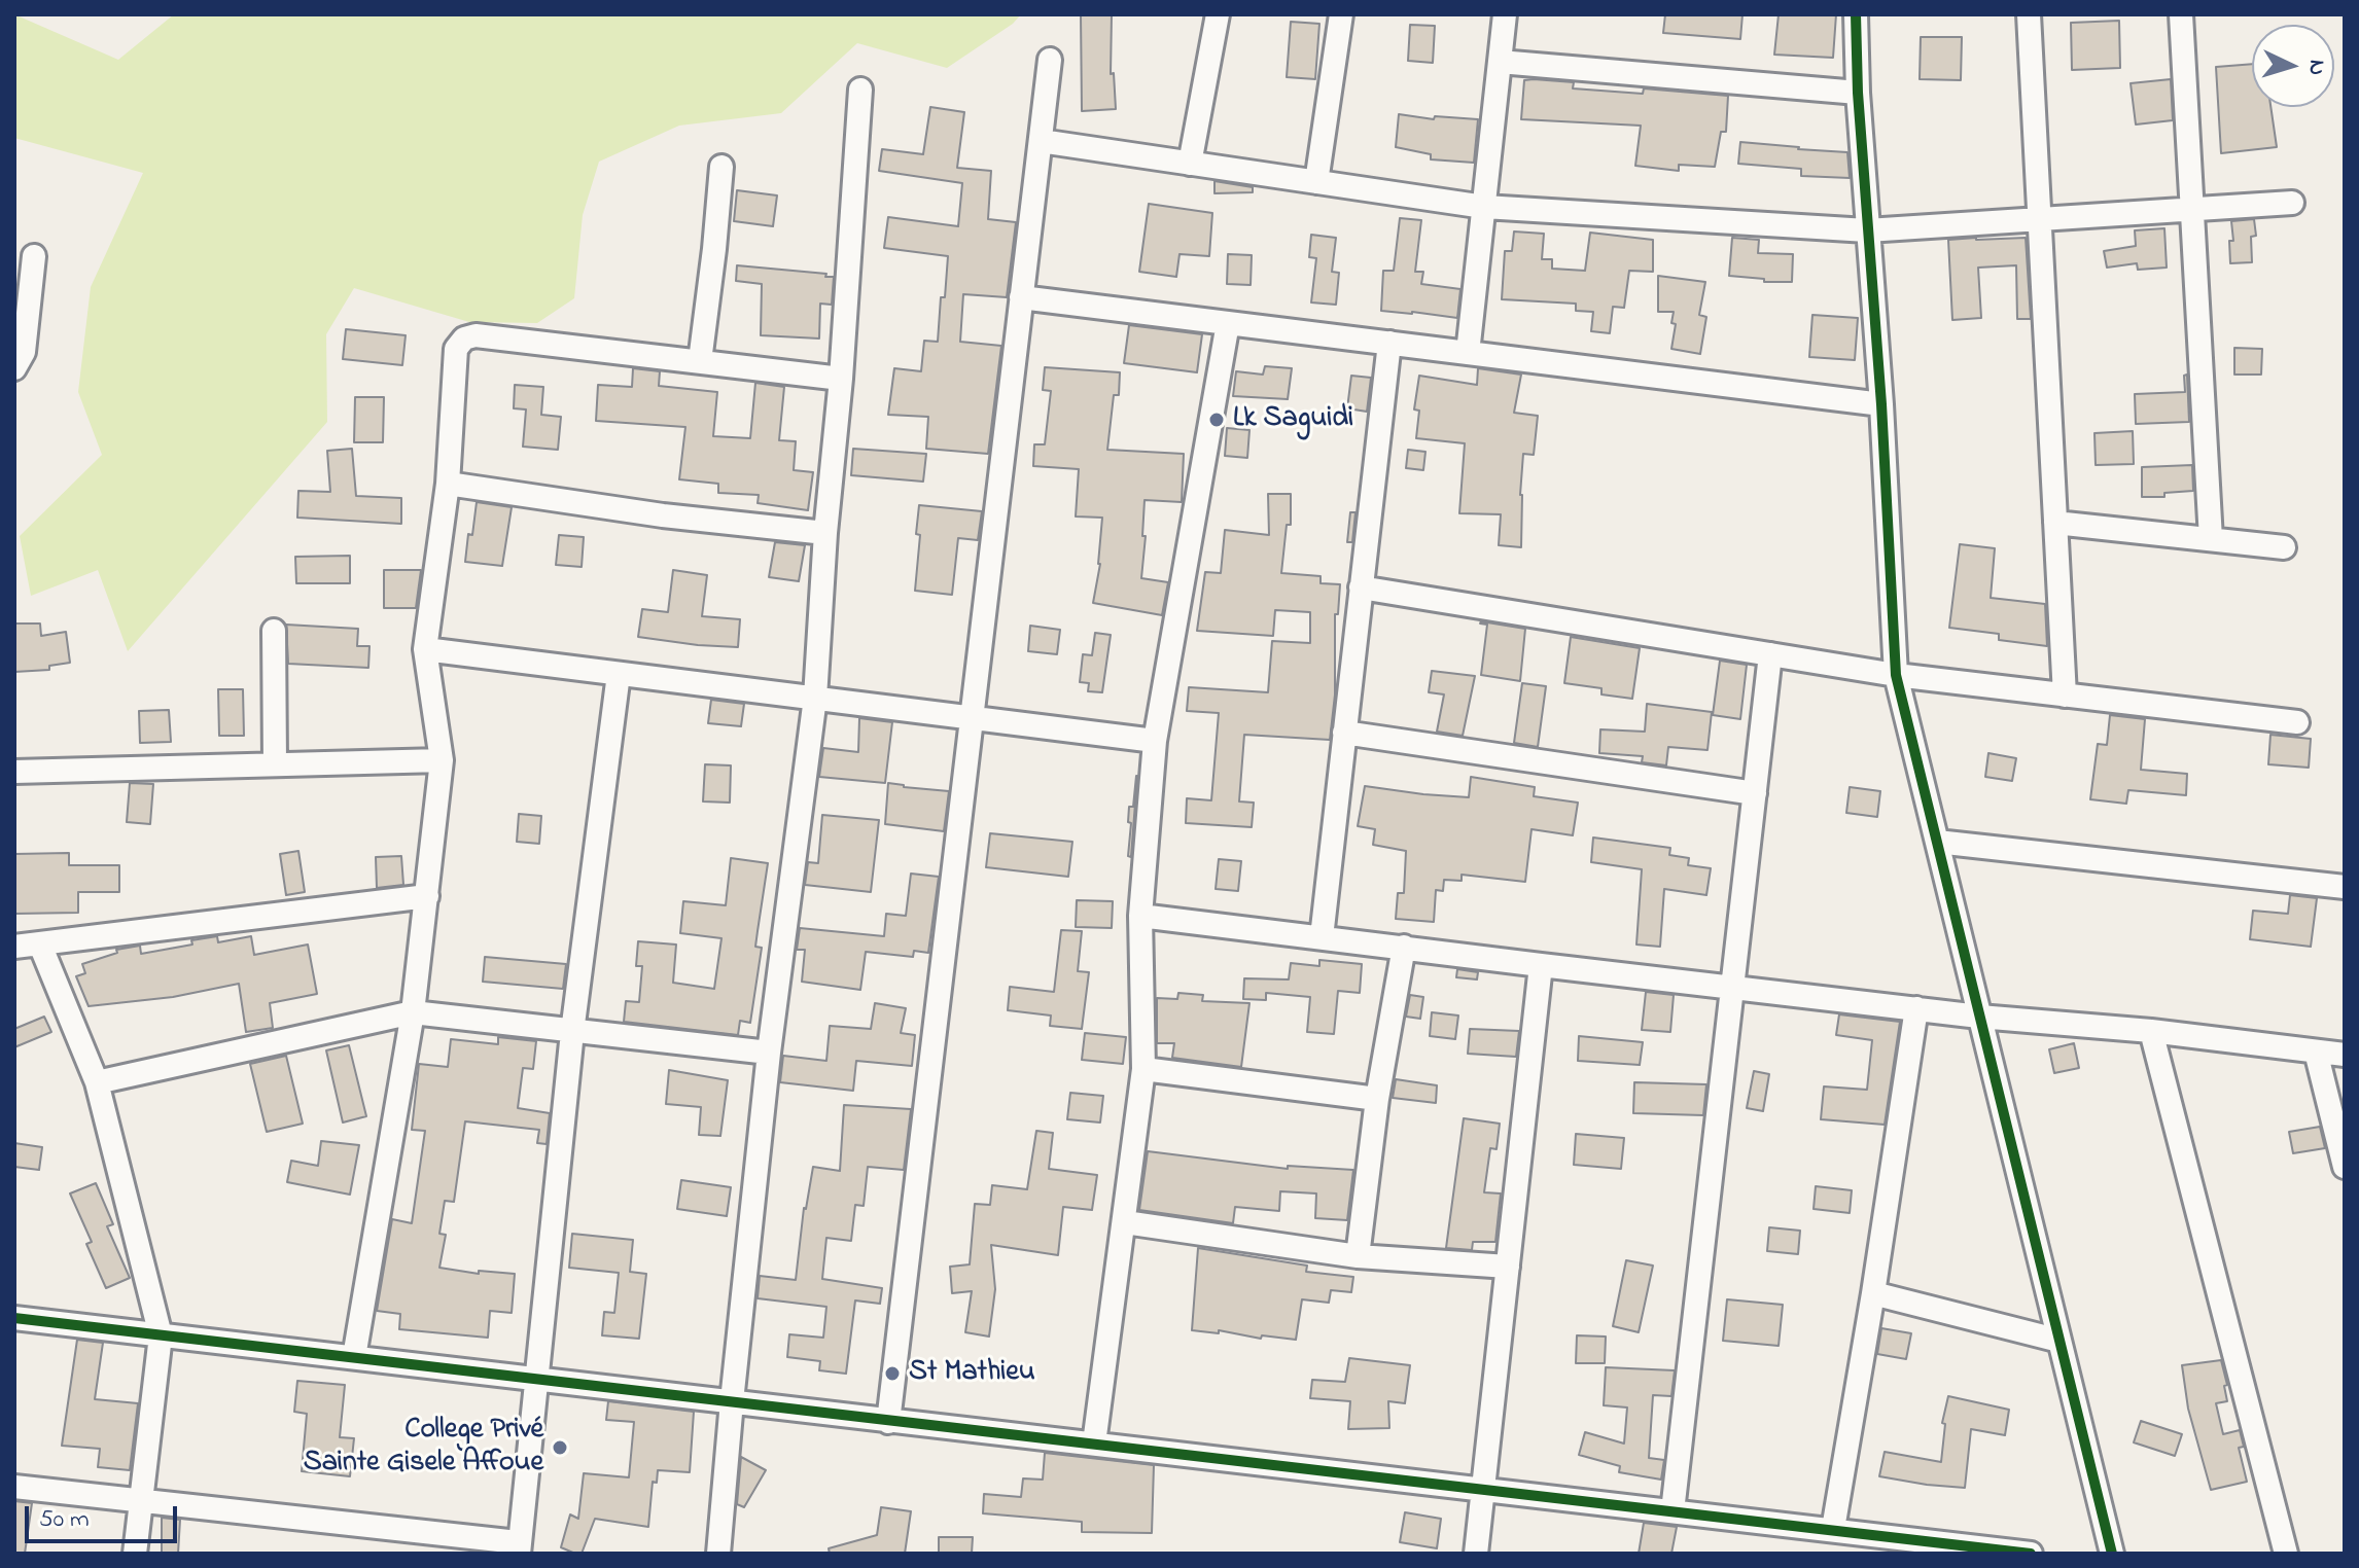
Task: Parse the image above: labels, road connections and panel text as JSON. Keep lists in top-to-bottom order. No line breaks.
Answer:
{"places":["Lk Saguidi","St Mathieu","College Privé Sainte Gisele Affoue"],"scale_bar":"50 m","north":"right"}
